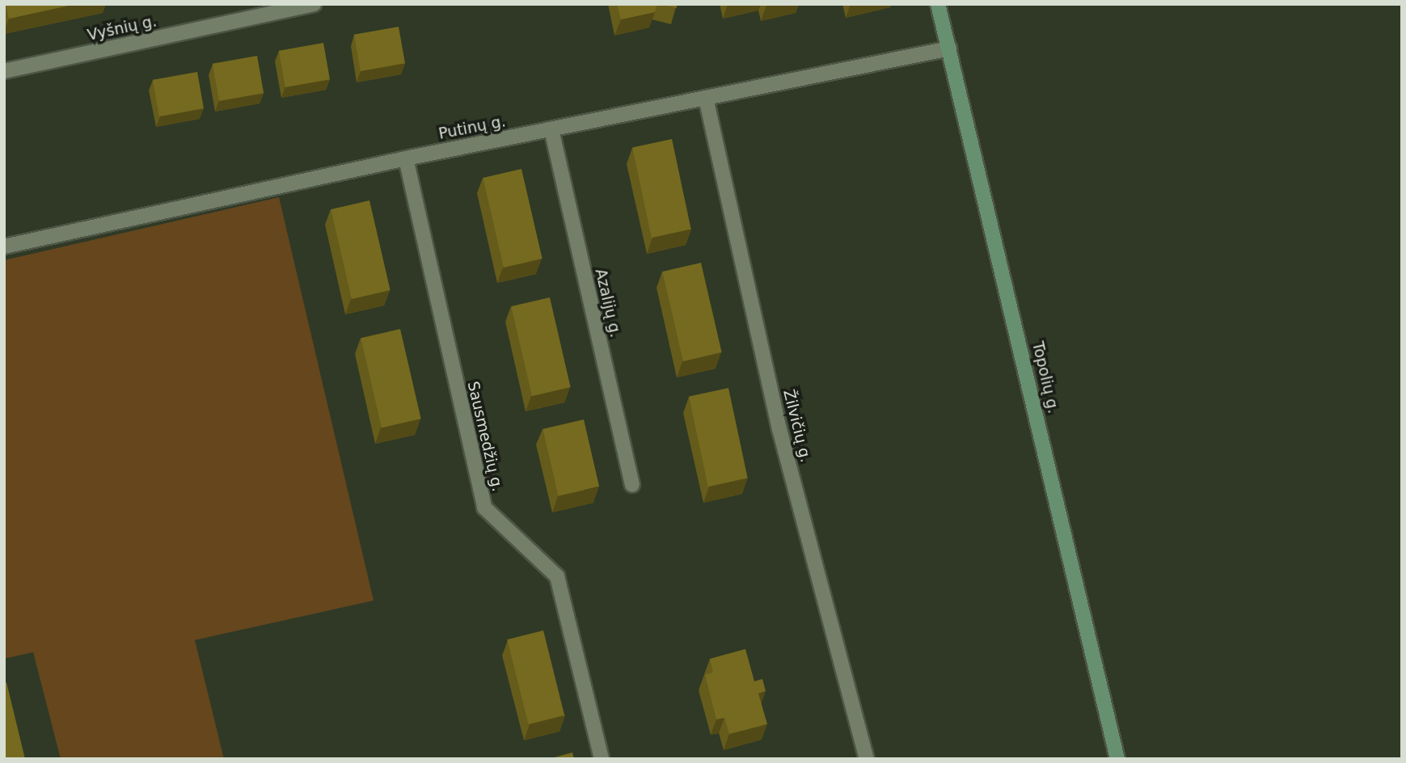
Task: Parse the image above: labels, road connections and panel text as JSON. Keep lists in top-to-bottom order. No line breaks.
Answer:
{"streets":{"street":["Vyšnių g.","Putinų g.","Azalijų g.","Topolių g.","Žilvičių g.","Sausmedžių g."]},"crossings":[["Putinų g.","Azalijų g."],["Putinų g.","Topolių g."],["Putinų g.","Žilvičių g."],["Putinų g.","Sausmedžių g."]]}
